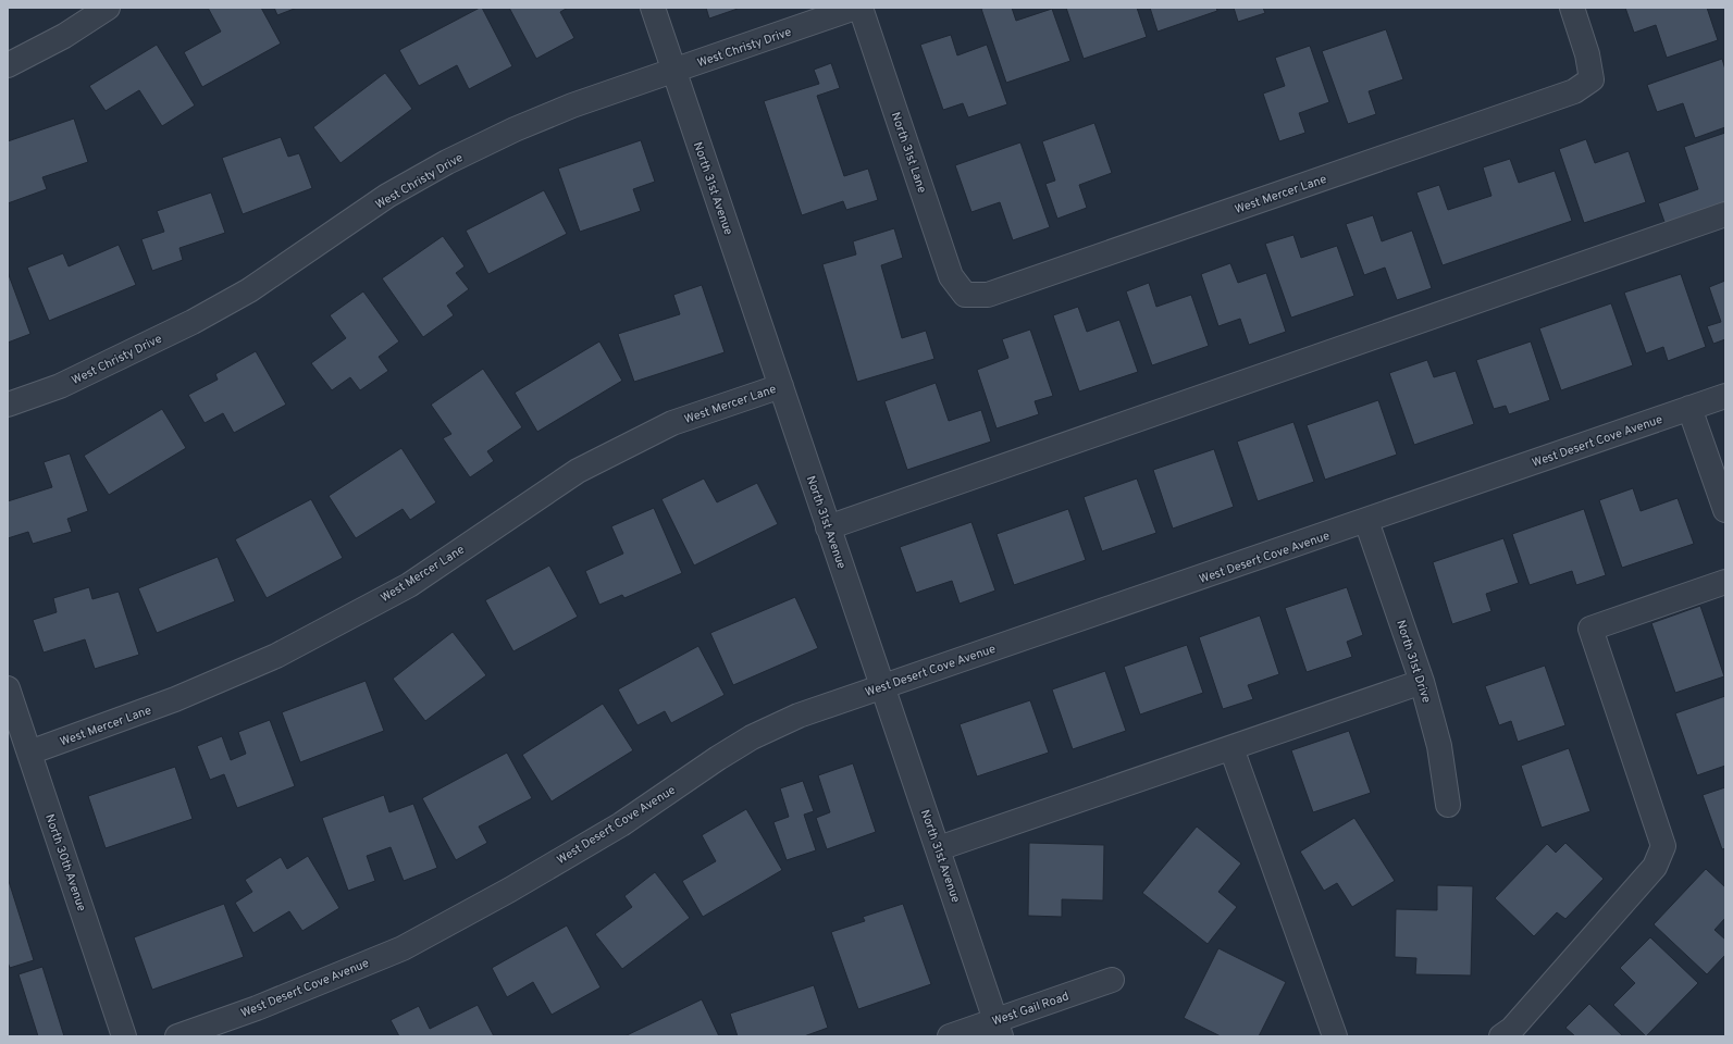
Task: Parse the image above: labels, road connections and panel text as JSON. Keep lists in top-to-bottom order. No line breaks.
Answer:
{"streets":{"street":["West Christy Drive","North 31st Lane","North 31st Avenue","West Mercer Lane","West Desert Cove Avenue","North 31st Drive","North 30th Avenue","West Gail Road"]},"crossings":[["West Christy Drive","North 31st Avenue"],["North 31st Lane","West Mercer Lane"],["North 31st Avenue","West Mercer Lane"],["North 31st Avenue","West Desert Cove Avenue"],["North 31st Avenue","West Gail Road"],["West Mercer Lane","North 30th Avenue"],["West Desert Cove Avenue","North 31st Drive"]]}
